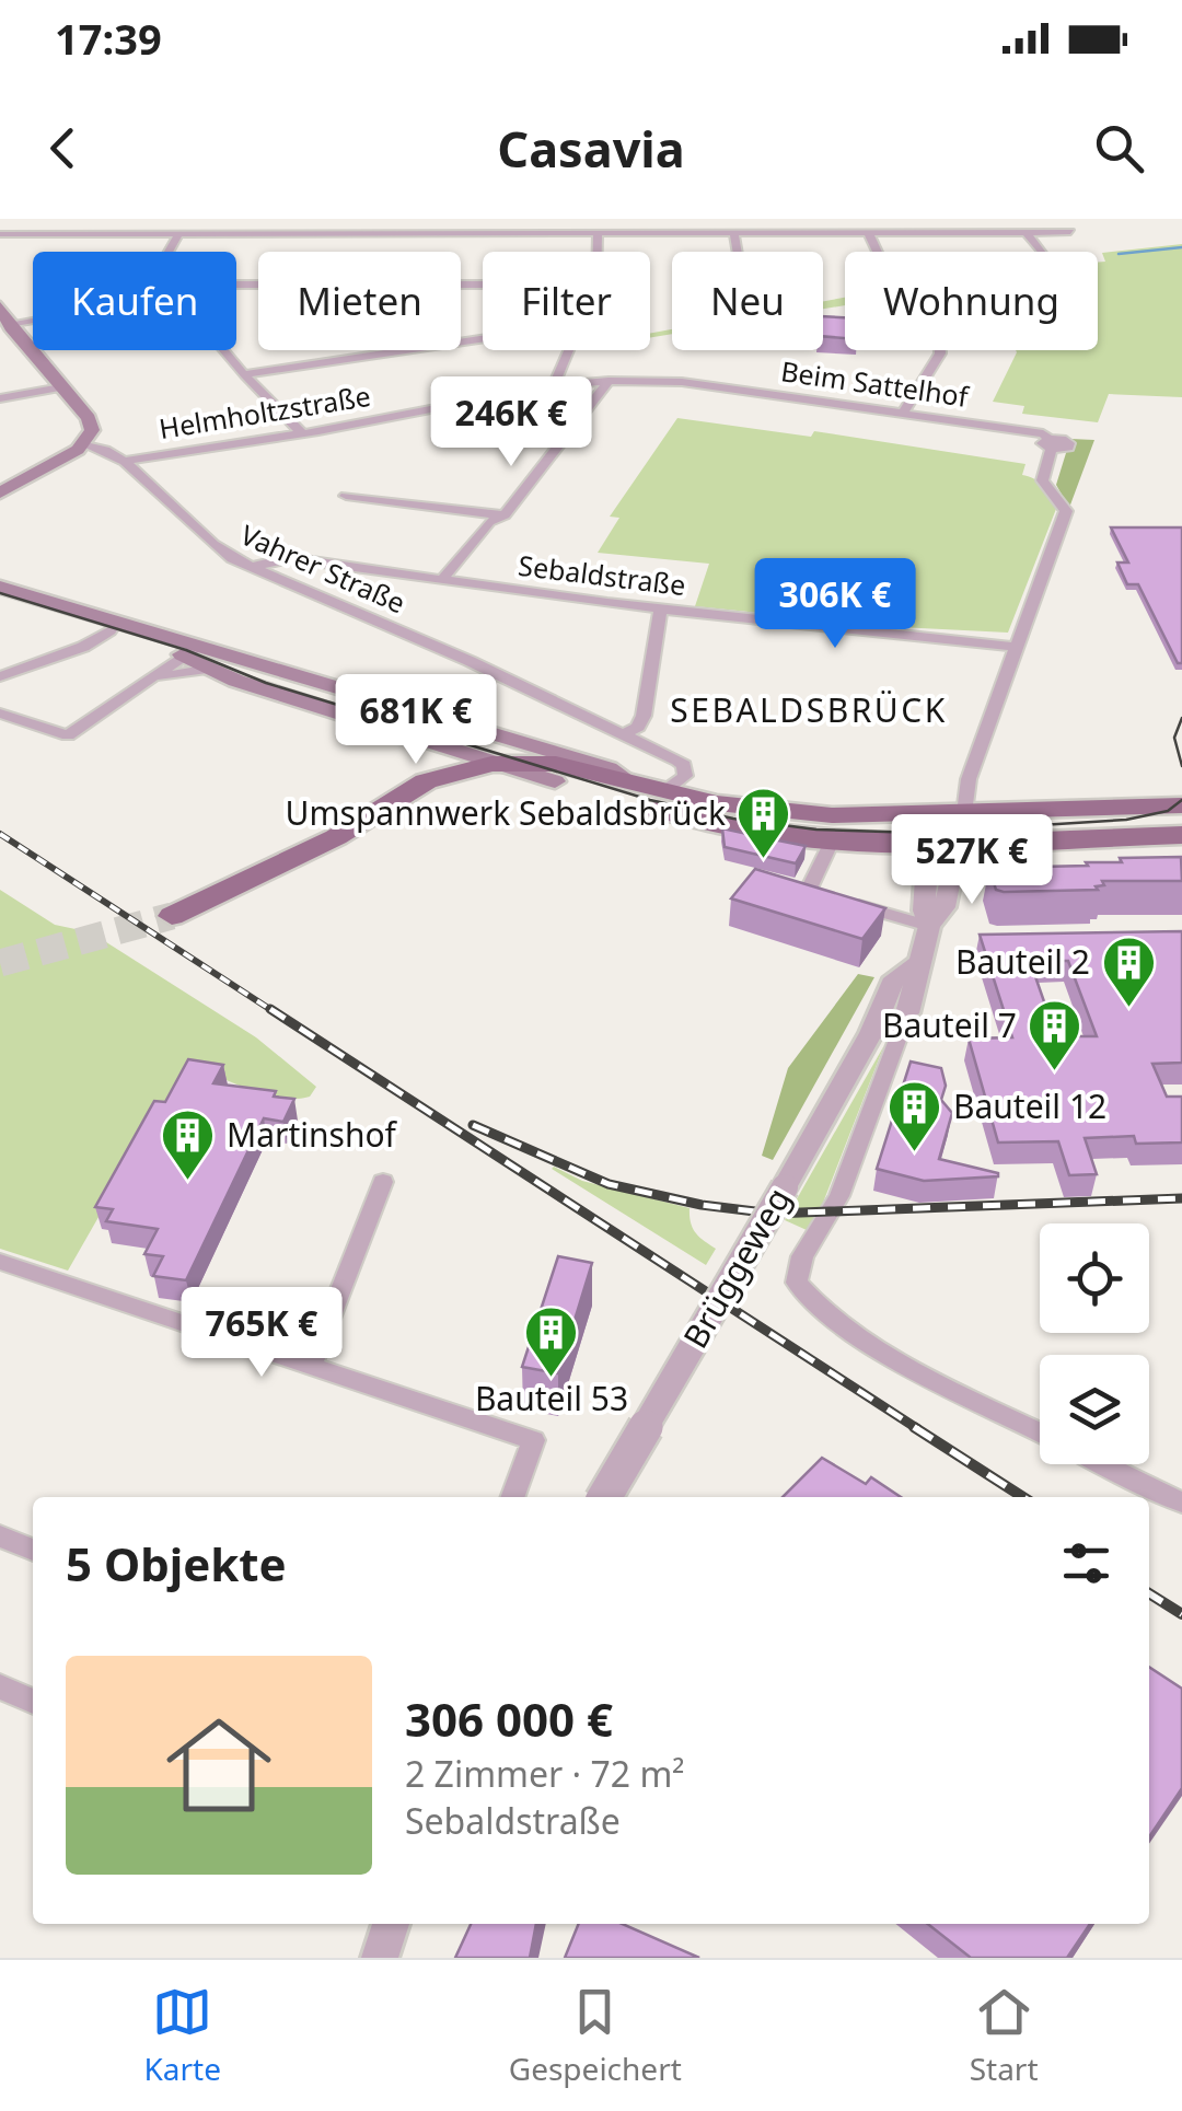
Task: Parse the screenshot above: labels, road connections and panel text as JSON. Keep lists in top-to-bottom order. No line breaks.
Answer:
{"streets":{"street":["Beim Sattelhof","Helmholtzstraße","Vahrer Straße","Sebaldstraße","Brüggeweg"]},"crossings":[["Beim Sattelhof","Helmholtzstraße"],["Beim Sattelhof","Sebaldstraße"],["Helmholtzstraße","Vahrer Straße"],["Vahrer Straße","Sebaldstraße"]],"districts":["SEBALDSBRÜCK"],"places":{"building":["Umspannwerk Sebaldsbrück","Bauteil 2","Bauteil 7","Bauteil 12","Martinshof","Bauteil 53"]},"page":{"status":"17:39","header":"Casavia","chip":["Kaufen","Mieten","Filter","Neu","Wohnung"],"price":["246K €","306K €","681K €","527K €","765K €"],"heading":"5 Objekte","list":[{"name":"306 000 €","note":"2 Zimmer · 72 m² · Sebaldstraße"}],"tabs":["Karte","Gespeichert","Start"]}}
